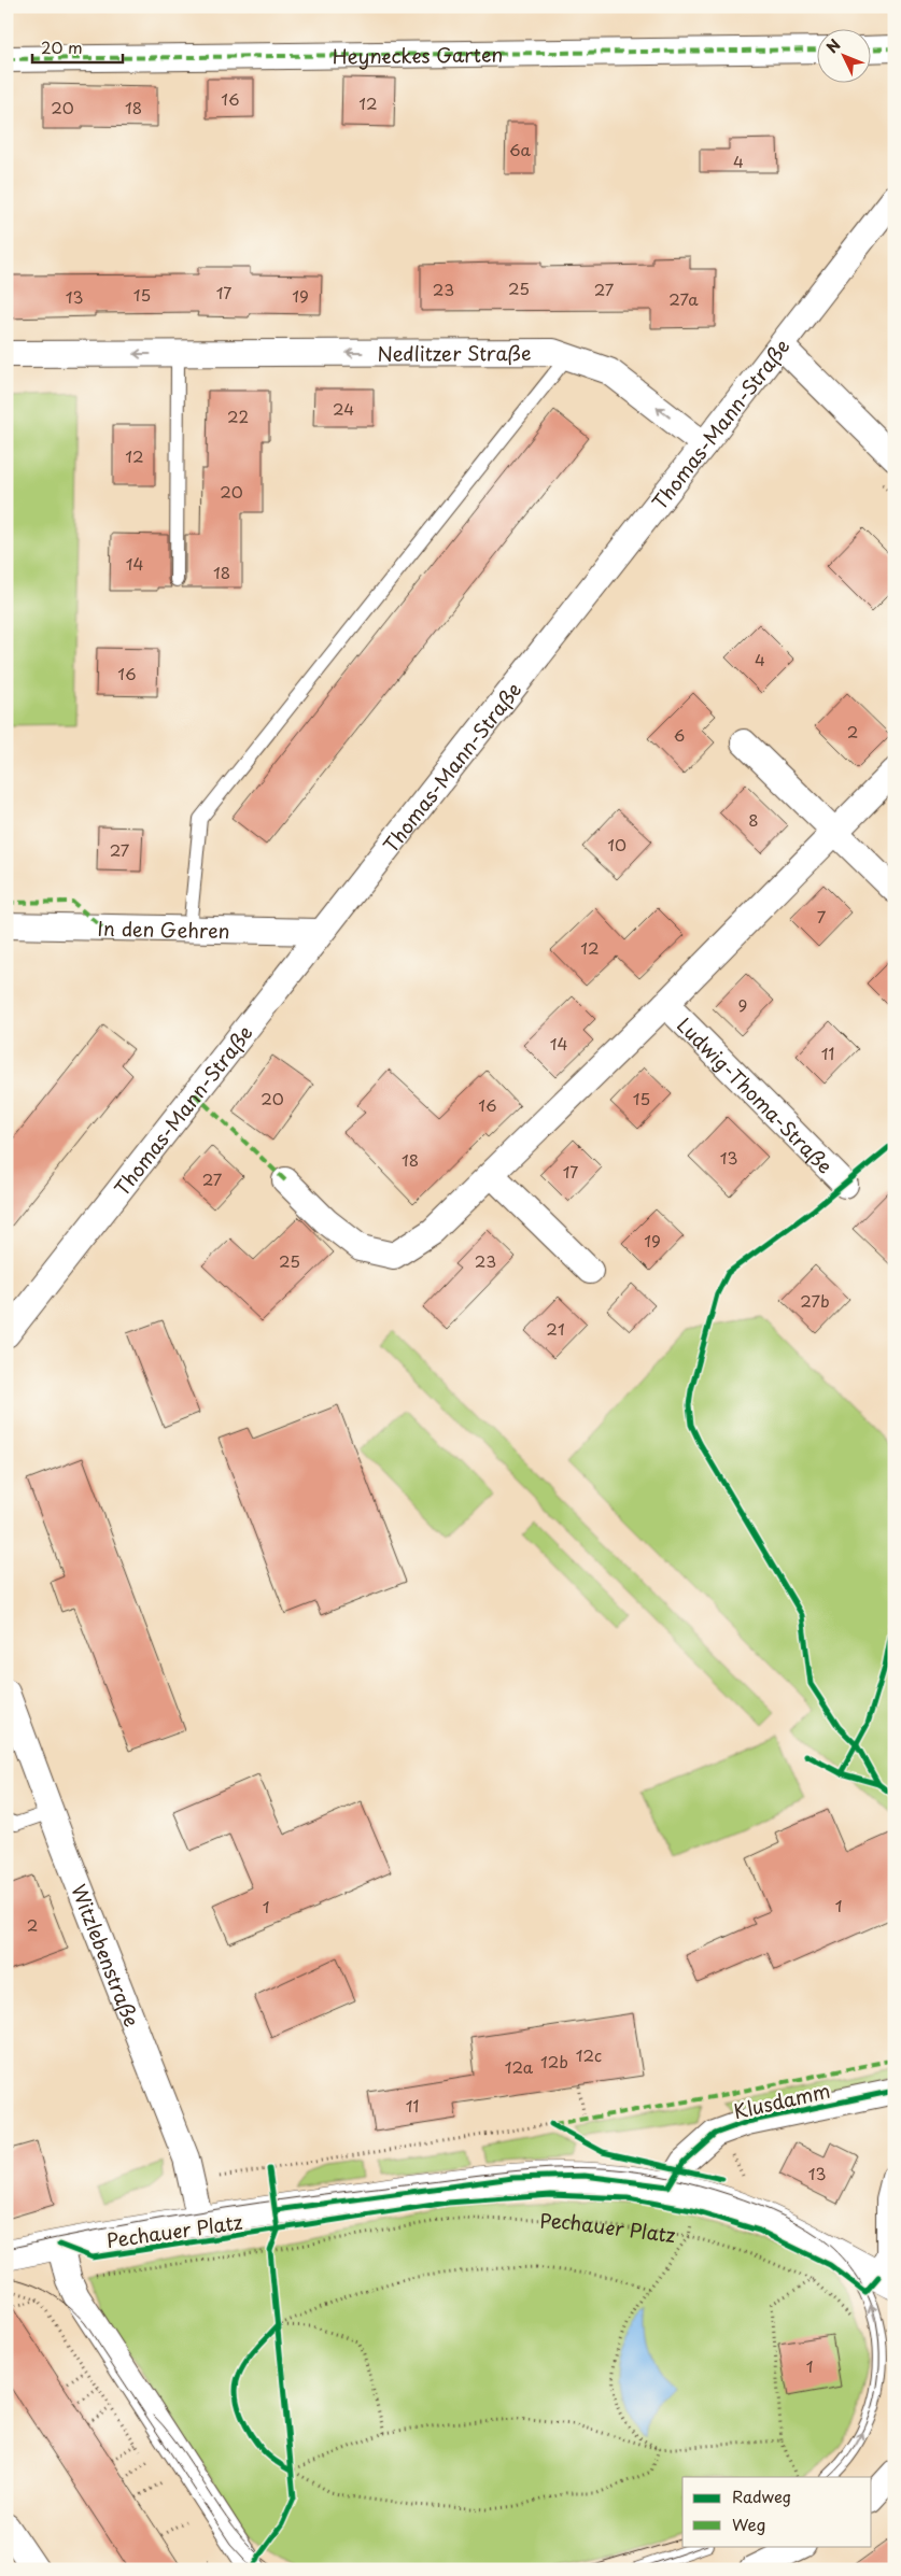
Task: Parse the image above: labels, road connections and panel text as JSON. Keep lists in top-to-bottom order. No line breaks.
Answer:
{"streets":{"main road":["Pechauer Platz"],"street":["Heyneckes Garten","Nedlitzer Straße","Thomas-Mann-Straße","In den Gehren","Ludwig-Thoma-Straße","Witzlebenstraße","Klusdamm"]},"crossings":[["Nedlitzer Straße","Thomas-Mann-Straße"],["Thomas-Mann-Straße","In den Gehren"],["Witzlebenstraße","Pechauer Platz"],["Klusdamm","Pechauer Platz"]],"one_way":["Nedlitzer Straße"],"house_numbers":["16","12","20","18","6a","4","25","23","27","17","15","19","13","27a","24","22","12","20","14","18","4","16","2","6","8","10","27","7","12","9","14","11","20","15","16","13","18","17","27","19","25","23","27b","21","1","1","2","12c","12b","12a","11","13","1"],"legend":["Radweg","Weg"],"scale_bar":"20 m","north":"top left"}
